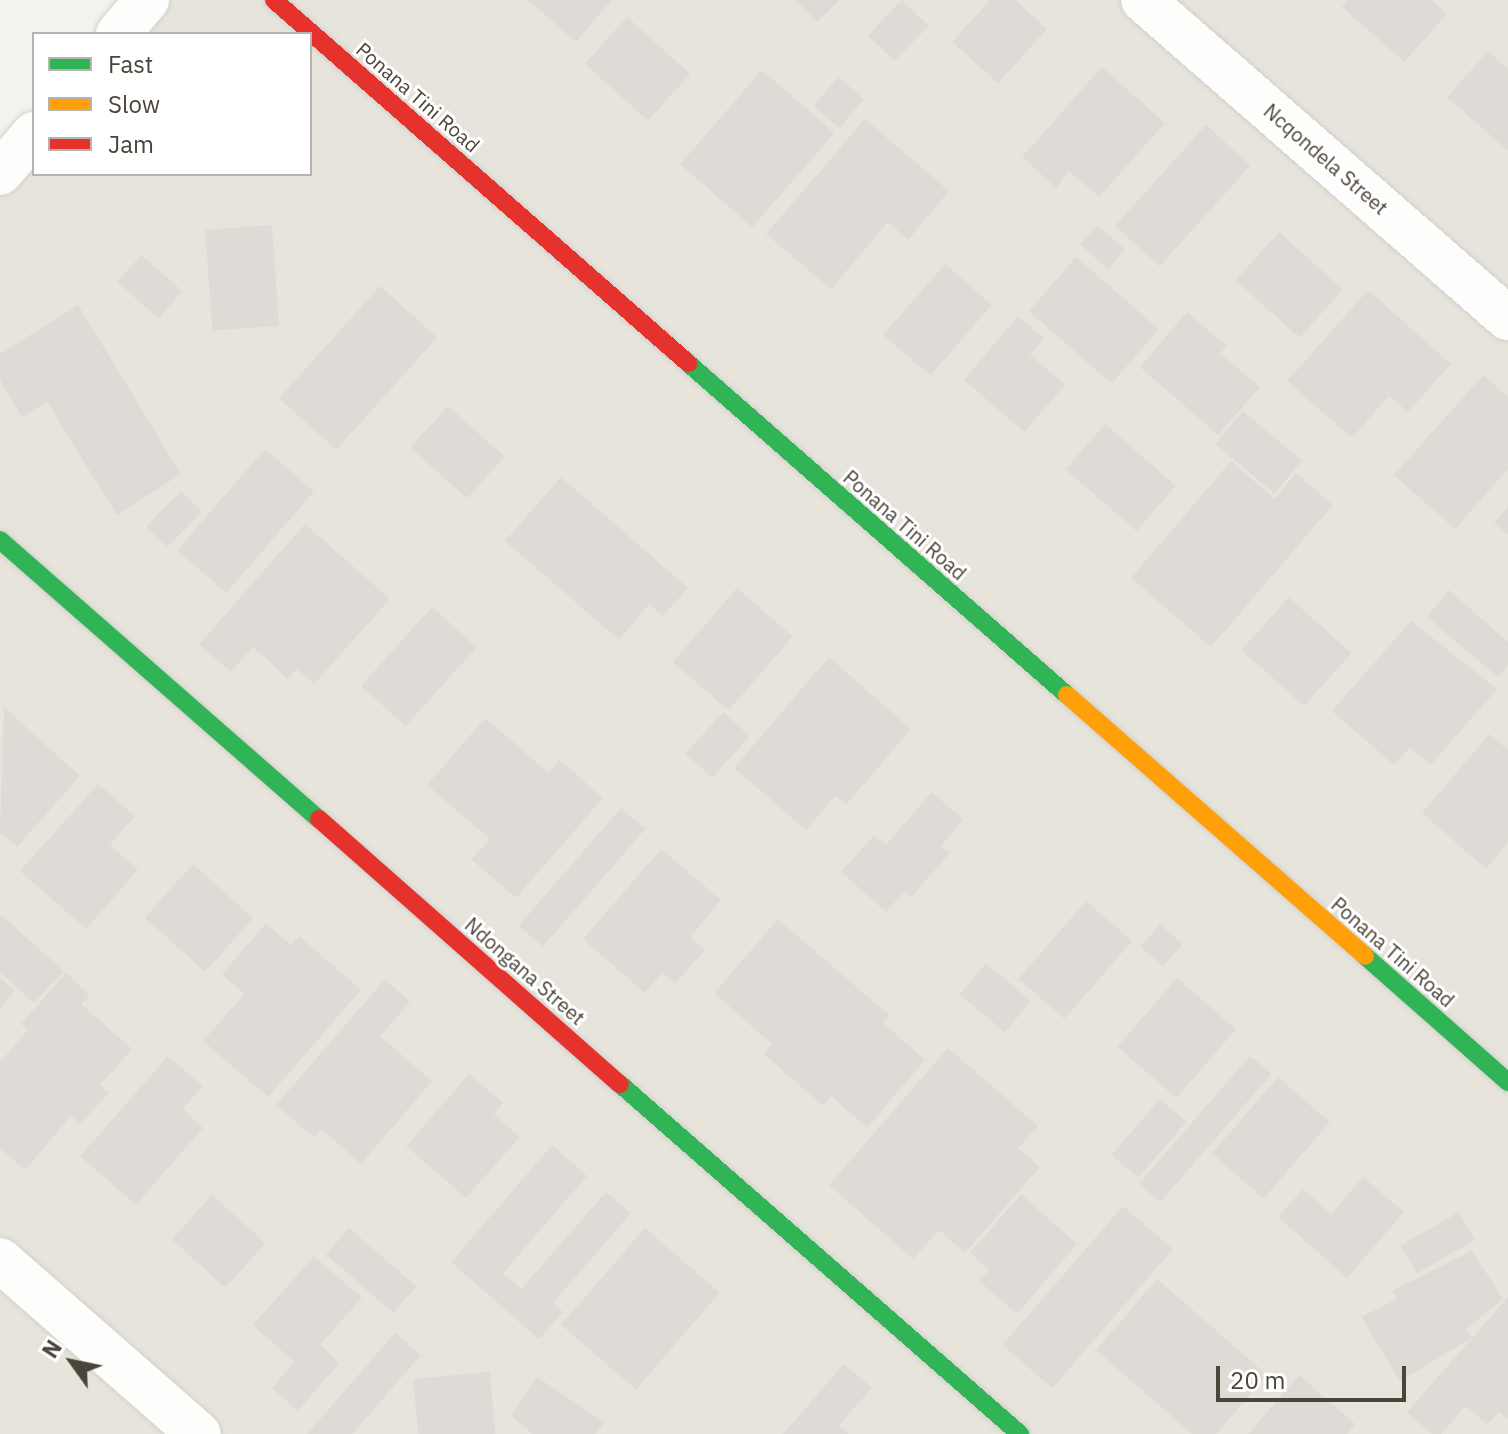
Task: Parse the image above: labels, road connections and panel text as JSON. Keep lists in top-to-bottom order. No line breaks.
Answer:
{"streets":{"street":["Ponana Tini Road","Ncqondela Street","Ndongana Street"]},"legend":["Fast","Slow","Jam"],"scale_bar":"20 m","north":"top left"}
